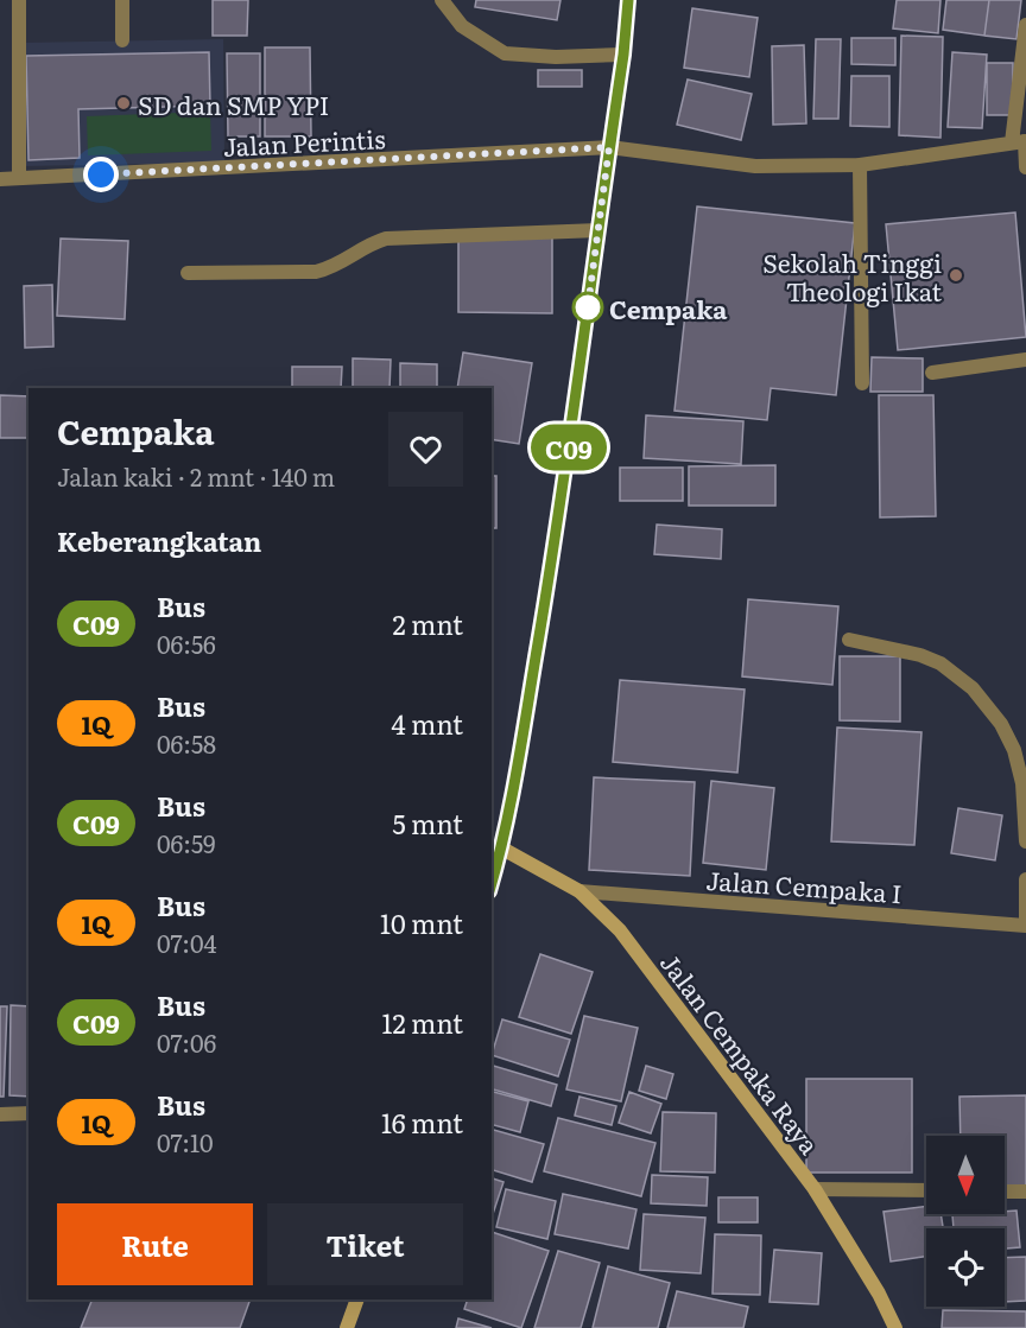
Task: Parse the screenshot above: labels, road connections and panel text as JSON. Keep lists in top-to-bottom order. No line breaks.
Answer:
{"streets":{"main road":["Jalan Cempaka Raya"],"street":["Jalan Perintis","Jalan Cempaka I"]},"crossings":[["Jalan Cempaka I","Jalan Cempaka Raya"]],"places":["SD dan SMP YPI","Sekolah Tinggi Theologi Ikat","Cempaka"],"lines":["bus line C09"],"north":"bottom","page":{"on_map":"C09","heading":[["Cempaka","Jalan kaki · 2 mnt · 140 m"],"Keberangkatan"],"list":[{"mark":"C09","name":"Bus","note":"06:56","value":"2 mnt"},{"mark":"1Q","name":"Bus","note":"06:58","value":"4 mnt"},{"mark":"C09","name":"Bus","note":"06:59","value":"5 mnt"},{"mark":"1Q","name":"Bus","note":"07:04","value":"10 mnt"},{"mark":"C09","name":"Bus","note":"07:06","value":"12 mnt"},{"mark":"1Q","name":"Bus","note":"07:10","value":"16 mnt"}],"buttons":["Rute","Tiket"]}}
